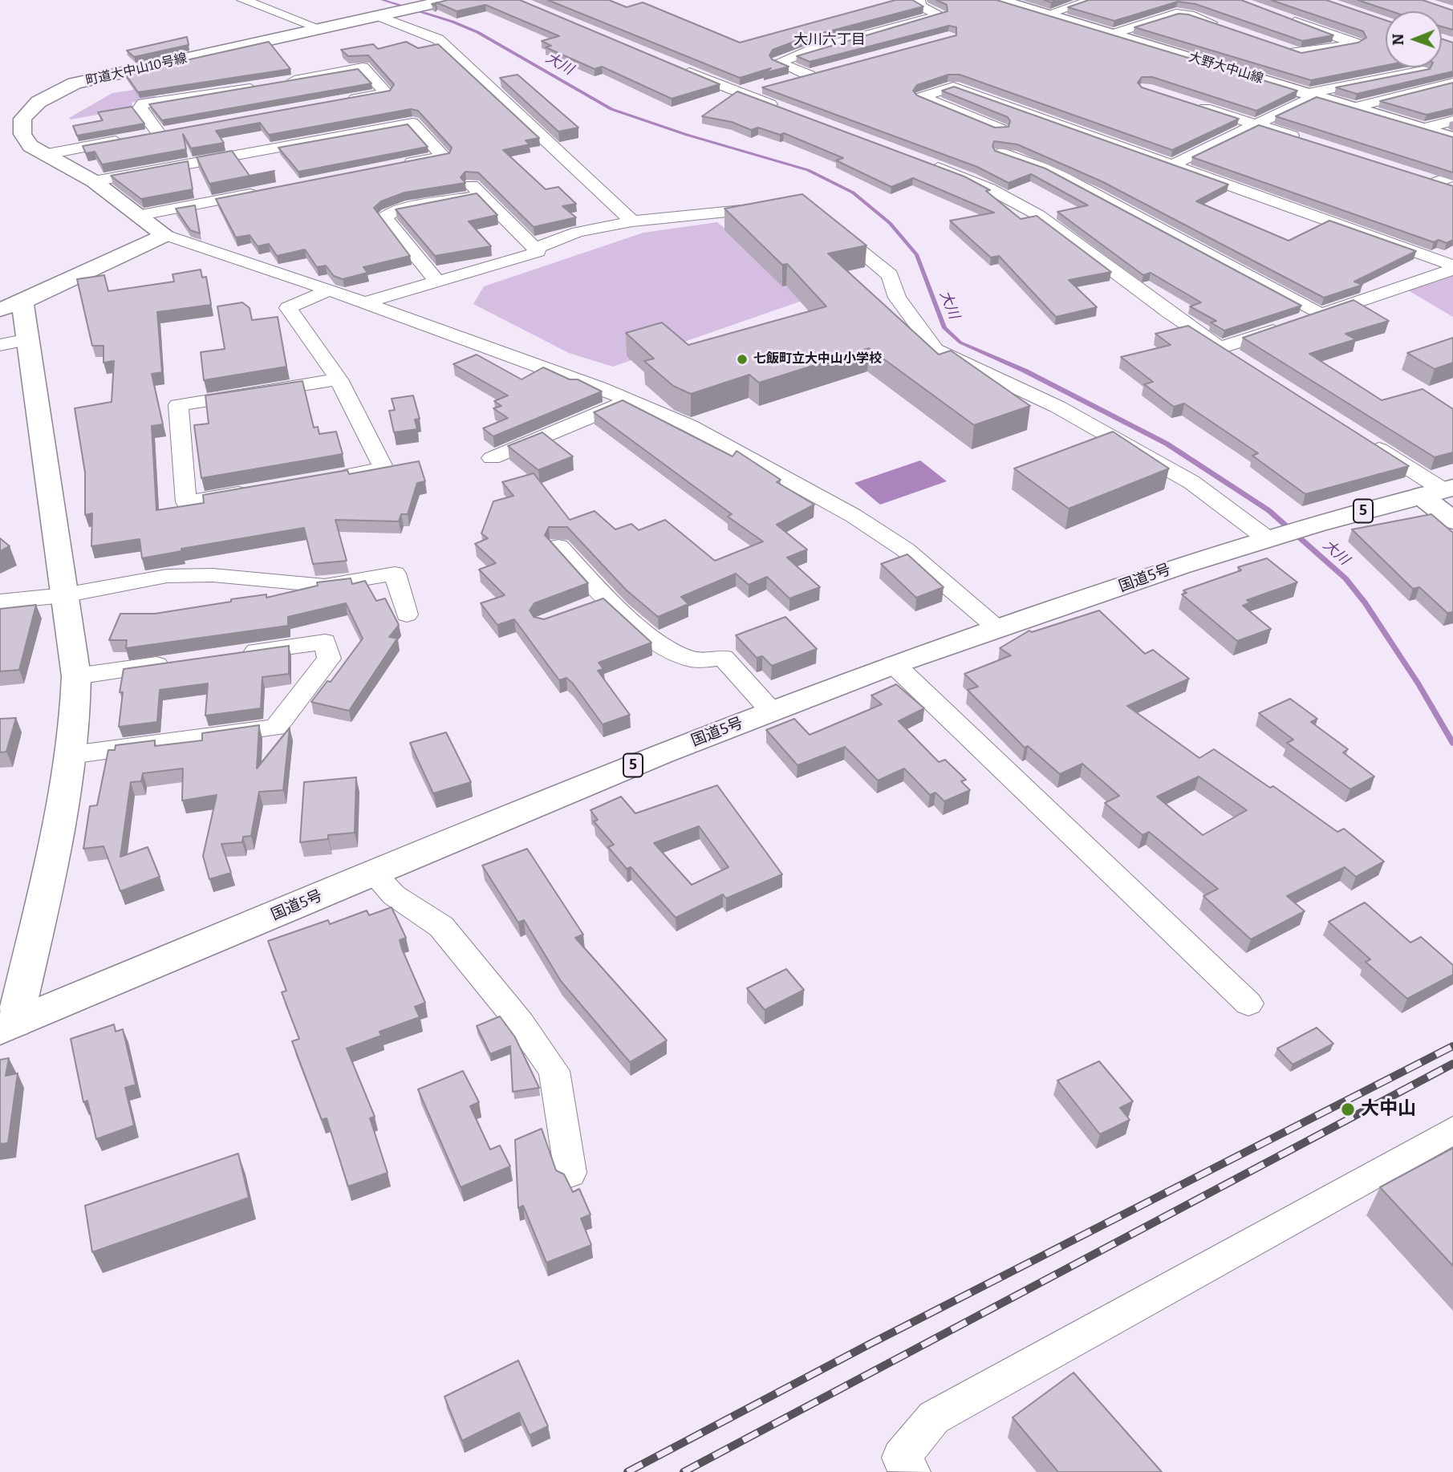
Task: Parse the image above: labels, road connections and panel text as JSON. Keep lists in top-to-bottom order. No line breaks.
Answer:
{"streets":{"main road":["大野大中山線","町道大中山10号線","5","国道5号"]},"districts":["大川六丁目"],"water":["大川"],"places":["七飯町立大中山小学校","大中山"],"north":"left"}
